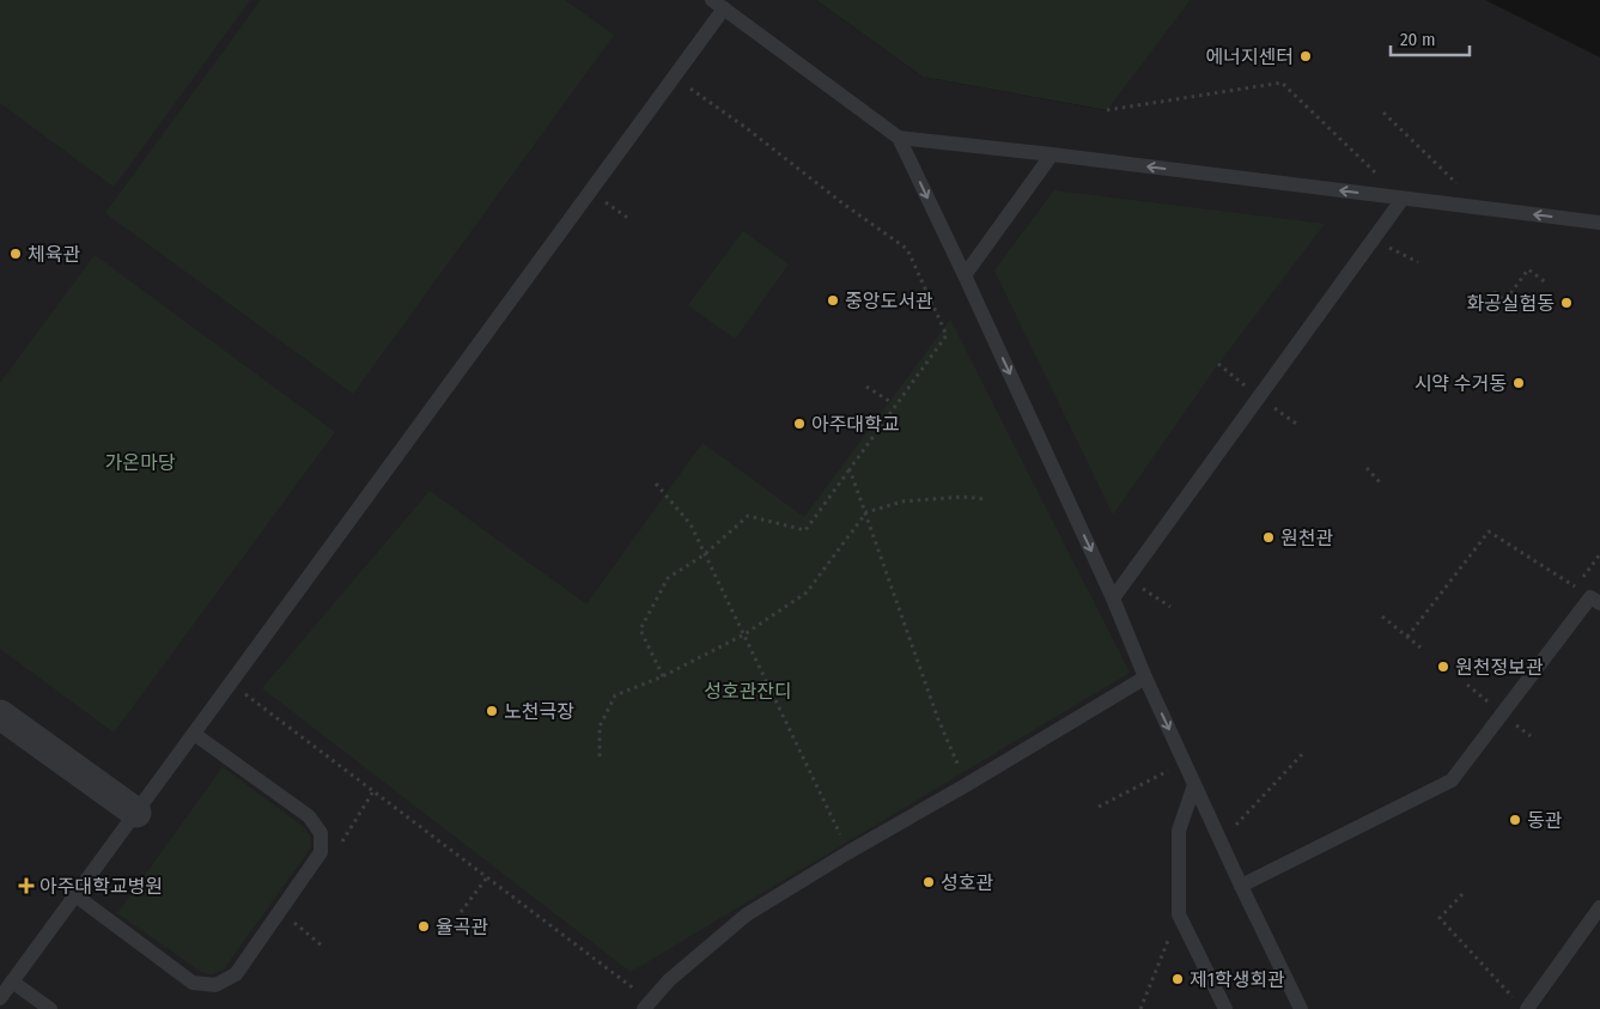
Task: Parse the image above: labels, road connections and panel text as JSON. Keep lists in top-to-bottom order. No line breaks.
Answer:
{"parks":["가온마당","성호관잔디"],"places":{"other":["에너지센터","체육관","중앙도서관","화공실험동","시약 수거동","아주대학교","원천관","원천정보관","노천극장","동관","성호관","율곡관","제1학생회관"],"health":["아주대학교병원"]},"scale_bar":"20 m"}
